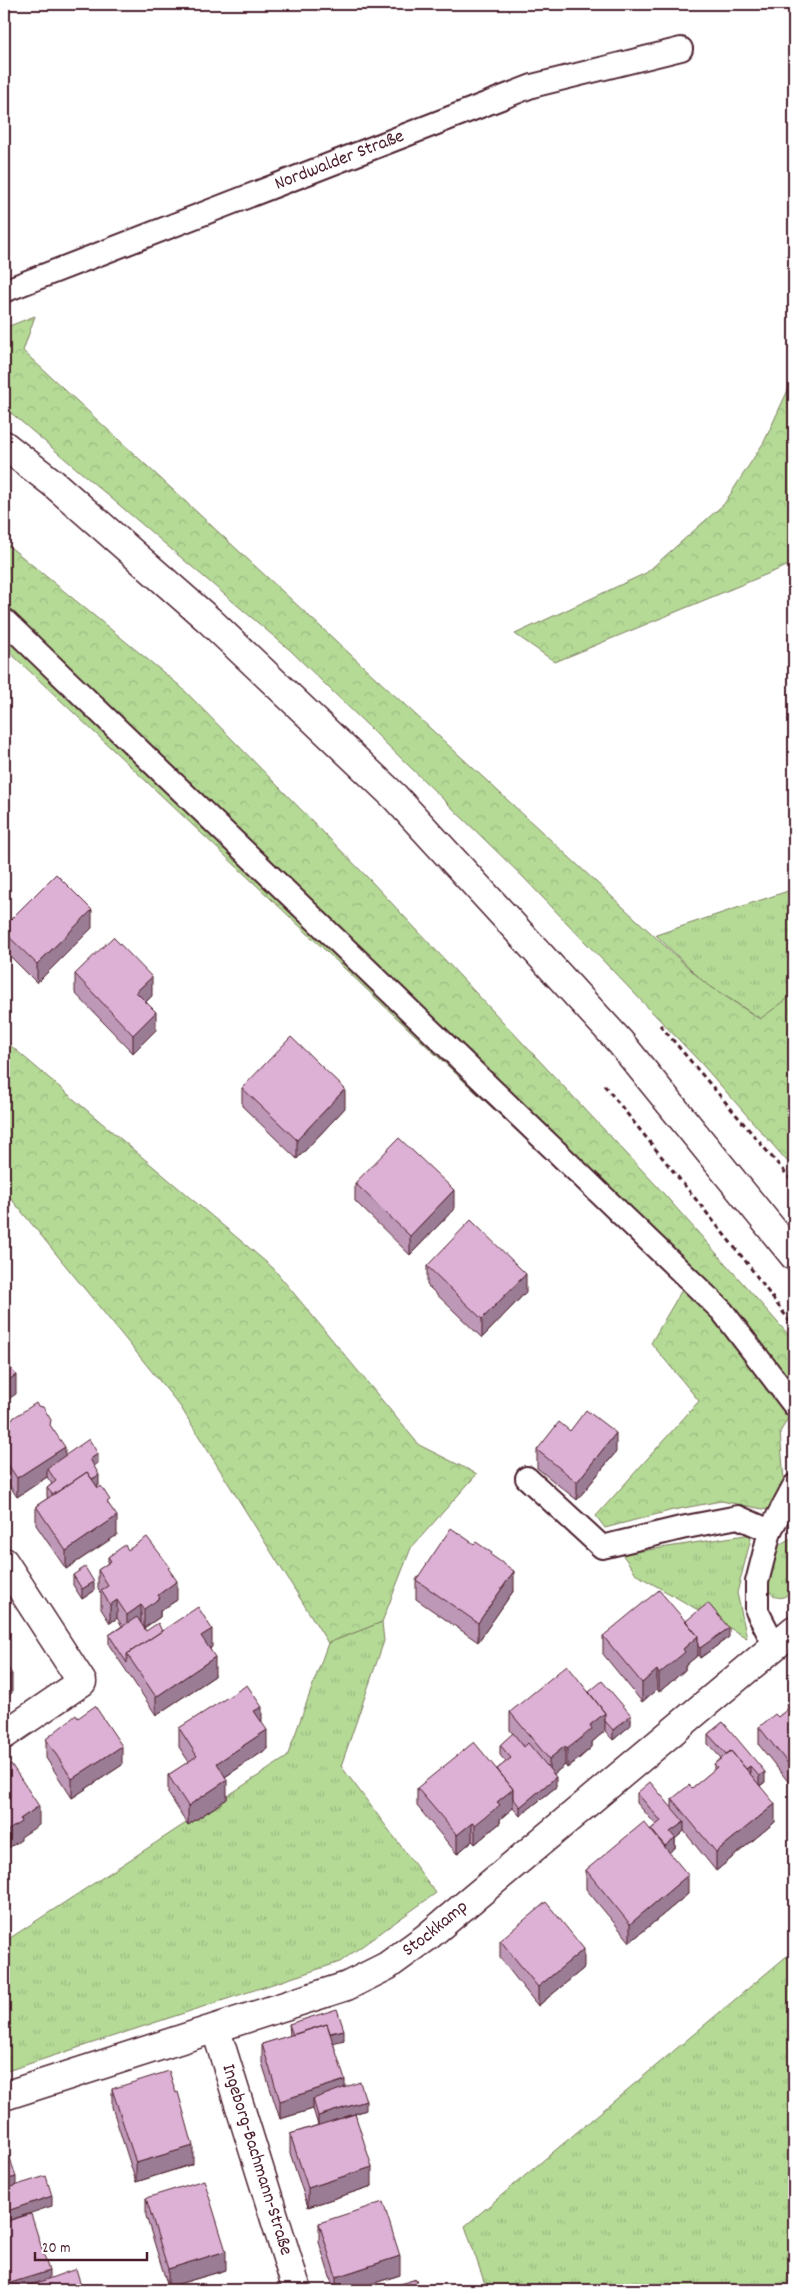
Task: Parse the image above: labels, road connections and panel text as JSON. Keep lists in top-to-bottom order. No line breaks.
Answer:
{"streets":{"street":["Stockkamp","Ingeborg-Bachmann-Straße"],"lane":["Nordwalder Straße"]},"crossings":[["Stockkamp","Ingeborg-Bachmann-Straße"]],"scale_bar":"20 m"}
